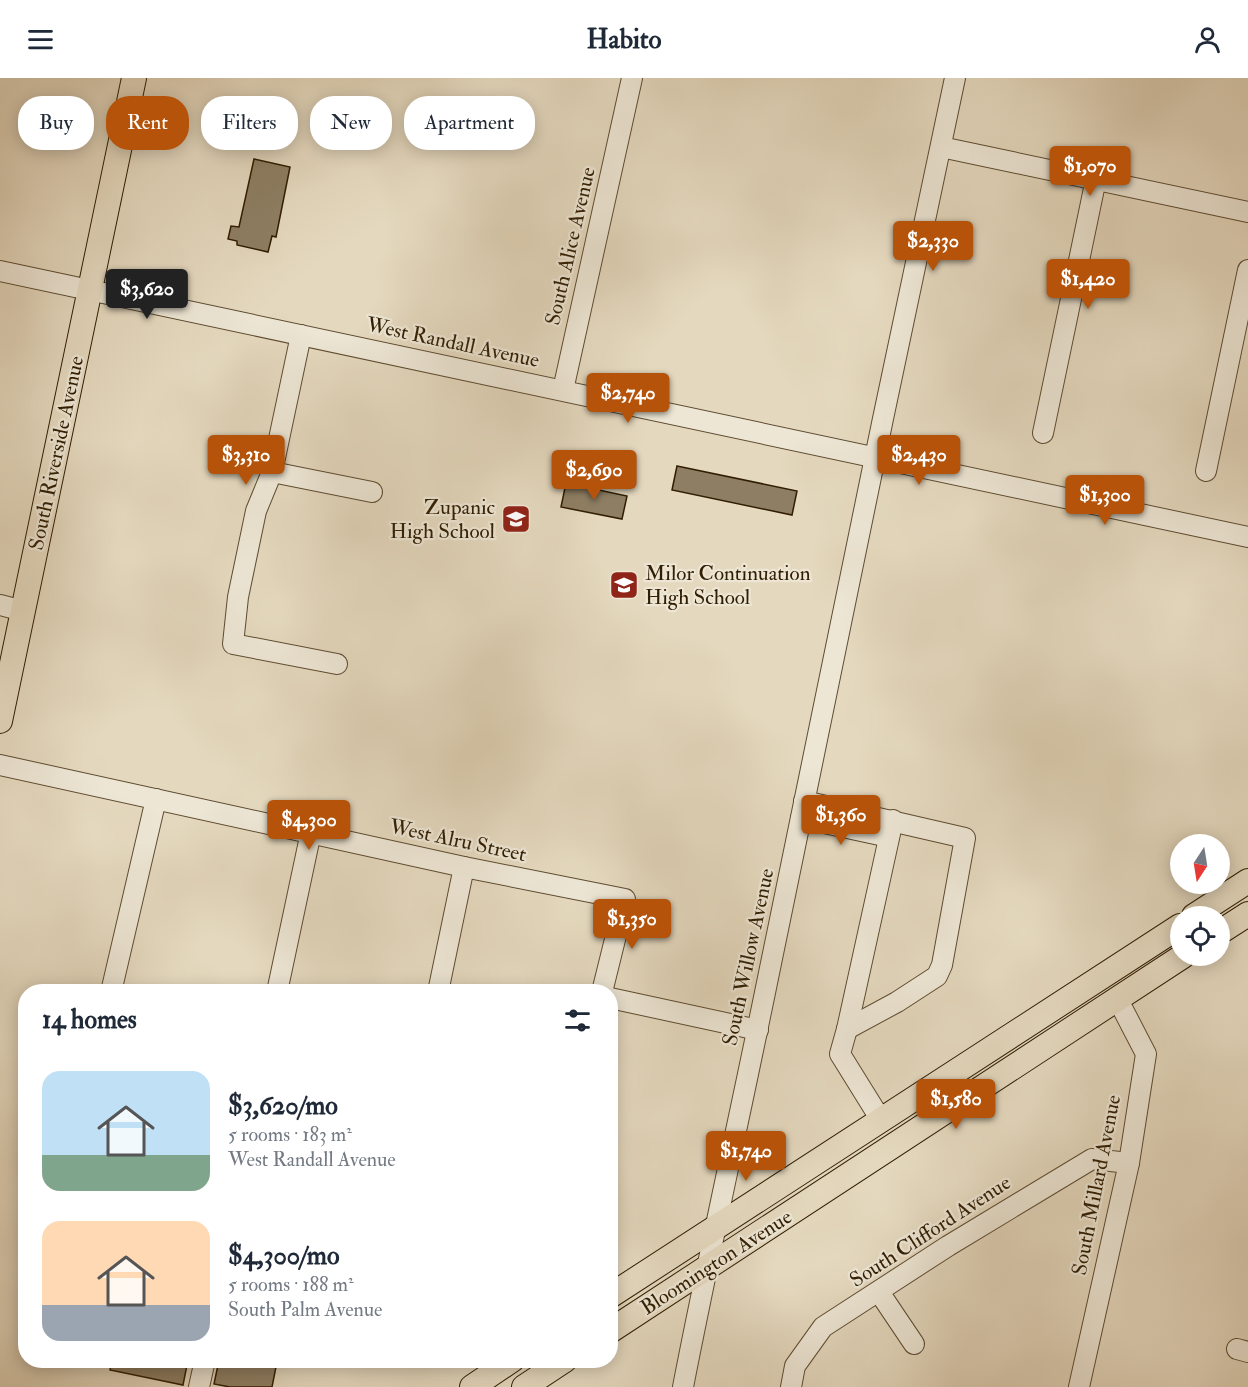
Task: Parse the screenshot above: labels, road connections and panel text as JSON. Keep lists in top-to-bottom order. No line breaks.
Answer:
{"streets":{"main road":["South Riverside Avenue","Bloomington Avenue"],"street":["South Alice Avenue","West Randall Avenue","West Alru Street","South Willow Avenue","South Millard Avenue","South Clifford Avenue"]},"crossings":[["South Alice Avenue","West Randall Avenue"],["West Randall Avenue","South Riverside Avenue"],["West Randall Avenue","South Willow Avenue"],["South Willow Avenue","Bloomington Avenue"],["South Millard Avenue","South Clifford Avenue"],["South Millard Avenue","Bloomington Avenue"]],"places":{"school or university":["Zupanic High School","Milor Continuation High School"]},"north":"bottom","page":{"header":"Habito","chip":["Buy","Rent","Filters","New","Apartment"],"price":["$1,070","$2,330","$1,420","$3,620","$2,740","$3,310","$2,430","$2,690","$1,300","$1,360","$4,300","$1,350","$1,580","$1,740"],"heading":"14 homes","list":[{"name":"$3,620/mo","note":"5 rooms · 183 m² · West Randall Avenue"},{"name":"$4,300/mo","note":"5 rooms · 188 m² · South Palm Avenue"}]}}
